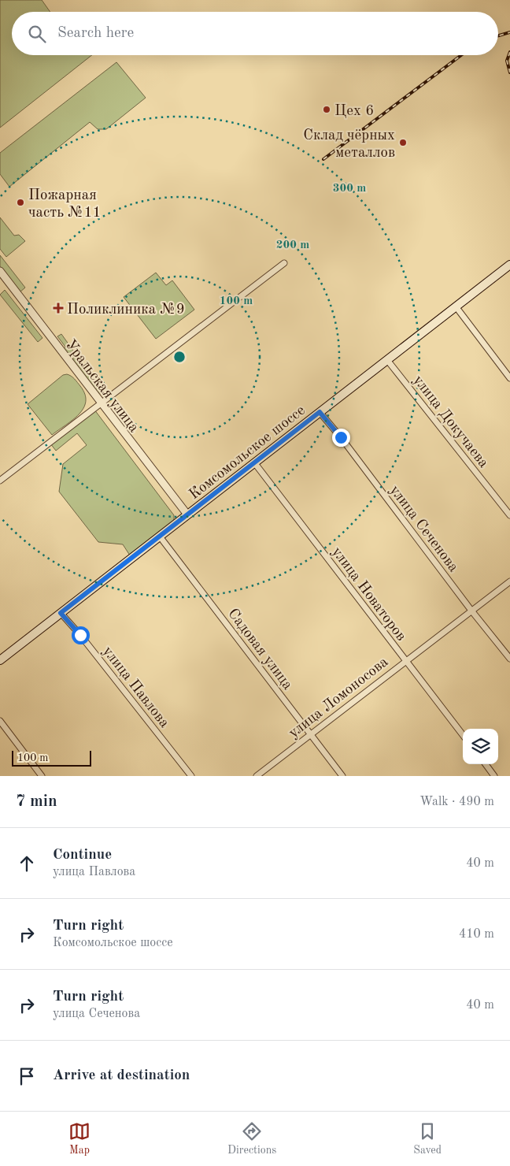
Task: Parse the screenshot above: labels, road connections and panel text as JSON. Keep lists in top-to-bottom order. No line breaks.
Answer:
{"streets":{"main road":["Комсомольское шоссе"],"street":["Уральская улица","улица Докучаева","улица Сеченова","улица Новаторов","Садовая улица","улица Павлова","улица Ломоносова"]},"crossings":[["Уральская улица","Комсомольское шоссе"],["улица Докучаева","Комсомольское шоссе"],["Комсомольское шоссе","улица Сеченова"],["Комсомольское шоссе","улица Новаторов"],["Комсомольское шоссе","Садовая улица"],["Комсомольское шоссе","улица Павлова"],["улица Сеченова","улица Ломоносова"],["улица Новаторов","улица Ломоносова"],["Садовая улица","улица Ломоносова"]],"places":{"other":["Цех 6","Склад чёрных металлов","Пожарная часть №11"],"health":["Поликлиника №9"]},"scale_bar":"100 m","page":{"search":"Search here","scale":"100 m","heading":["7 min","Walk · 490 m"],"list":[["Continue","улица Павлова","40 m"],["Turn right","Комсомольское шоссе","410 m"],["Turn right","улица Сеченова","40 m"],"Arrive at destination"],"nav":["Map","Directions","Saved"]},"rings":["300 m","200 m","100 m"]}
